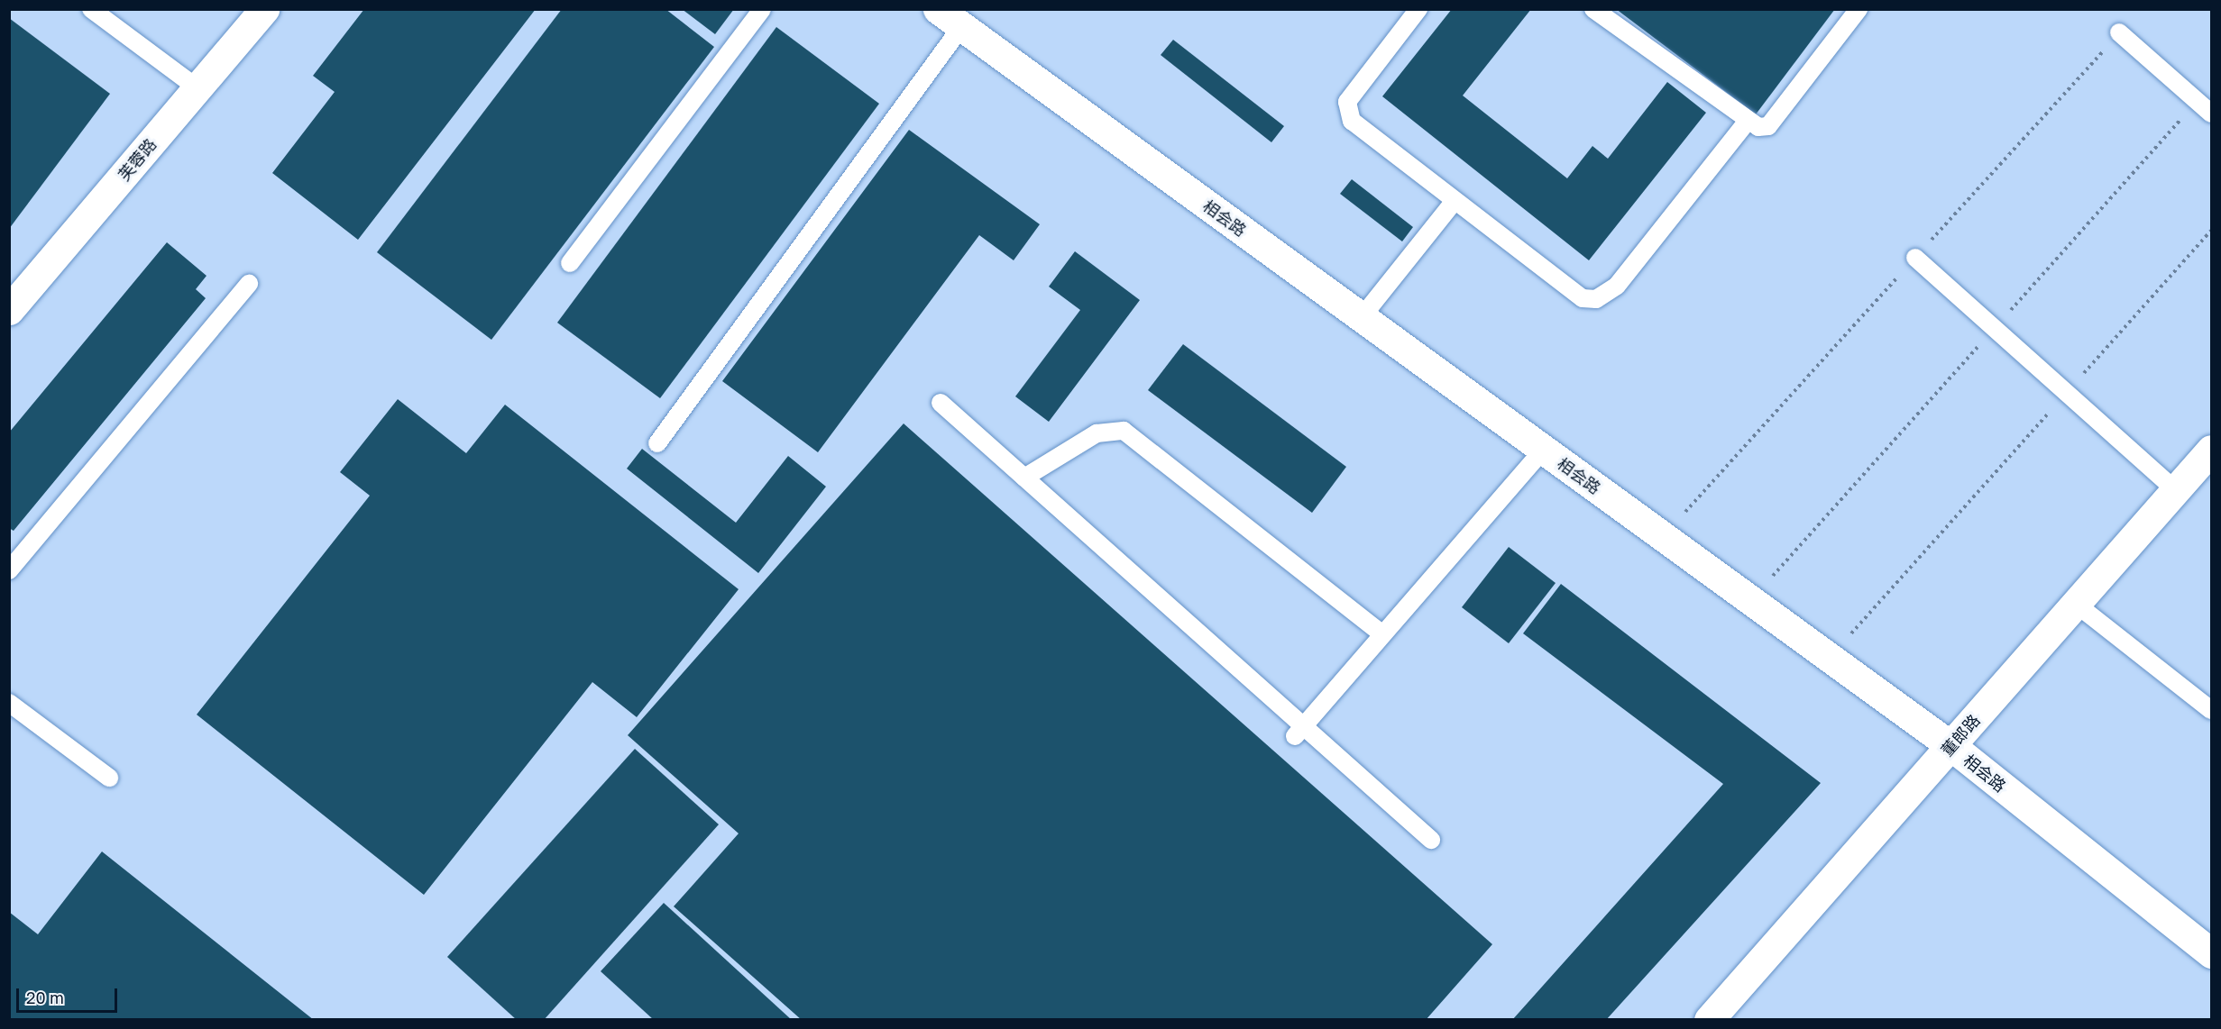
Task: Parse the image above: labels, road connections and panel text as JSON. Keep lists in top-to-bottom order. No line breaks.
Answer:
{"streets":{"street":["芙蓉路","相会路","董郎路"]},"crossings":[["相会路","董郎路"]],"scale_bar":"20 m"}
